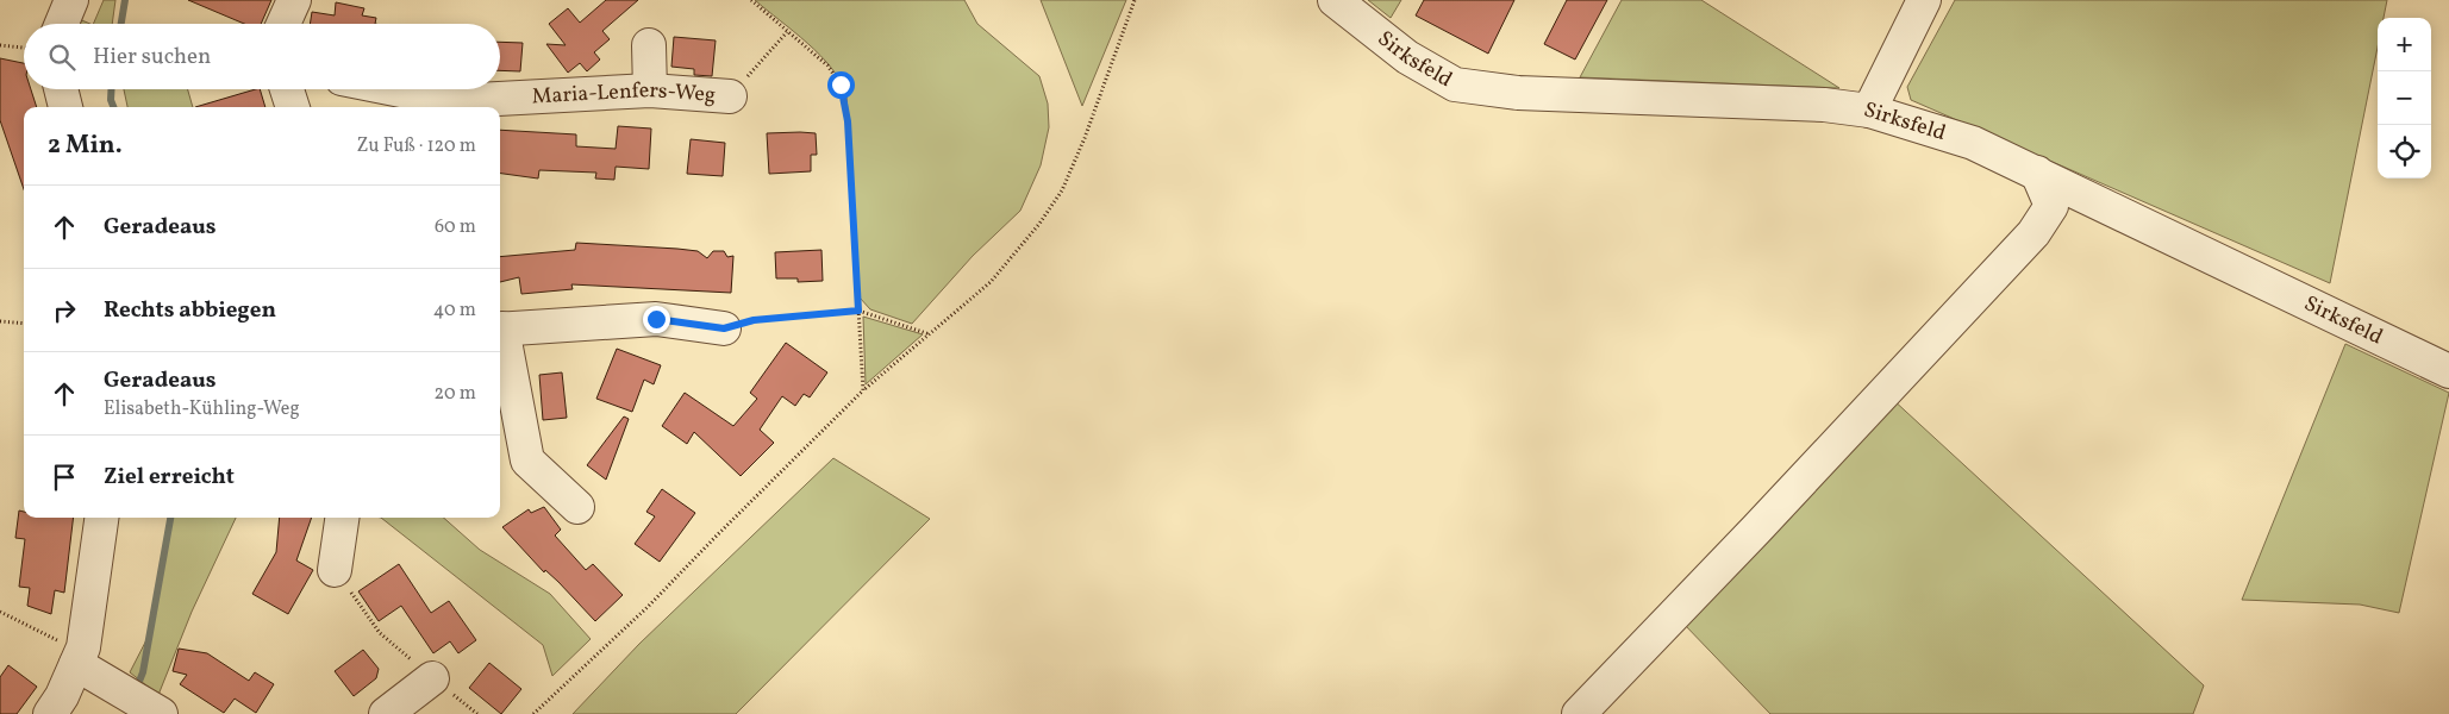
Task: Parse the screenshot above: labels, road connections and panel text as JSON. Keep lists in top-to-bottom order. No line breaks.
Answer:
{"streets":{"street":["Sirksfeld","Maria-Lenfers-Weg"]},"page":{"map_buttons":["+","−"],"search":"Hier suchen","heading":["2 Min.","Zu Fuß · 120 m"],"list":[["Geradeaus","60 m"],["Rechts abbiegen","40 m"],["Geradeaus","Elisabeth-Kühling-Weg","20 m"],"Ziel erreicht"]}}
